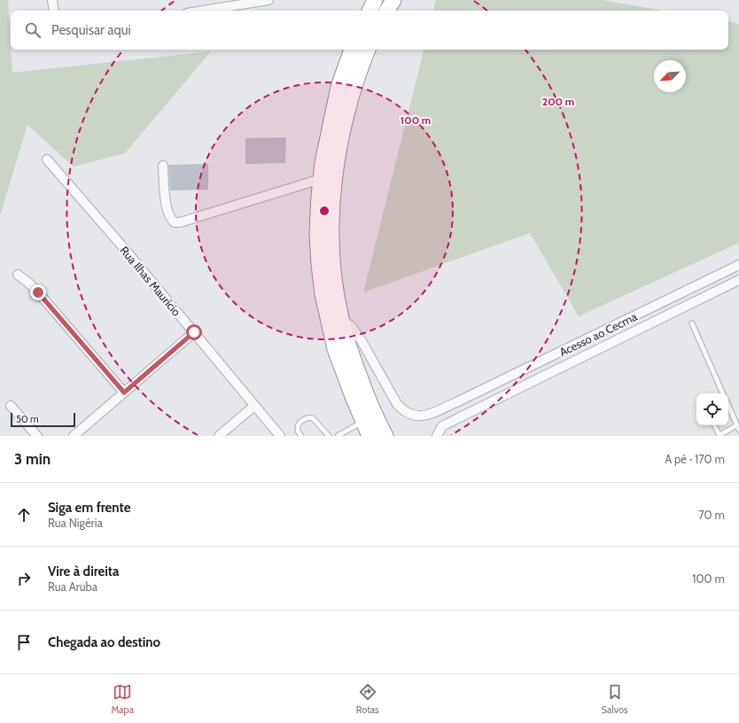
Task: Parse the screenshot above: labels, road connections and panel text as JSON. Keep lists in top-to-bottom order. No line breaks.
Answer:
{"streets":{"street":["Rua Ilhas Maurício","Acesso ao Cecma"]},"scale_bar":"50 m","north":"bottom left","page":{"search":"Pesquisar aqui","scale":"50 m","heading":["3 min","A pé · 170 m"],"list":[["Siga em frente","Rua Nigéria","70 m"],["Vire à direita","Rua Aruba","100 m"],"Chegada ao destino"],"nav":["Mapa","Rotas","Salvos"]},"rings":["200 m","100 m"]}
